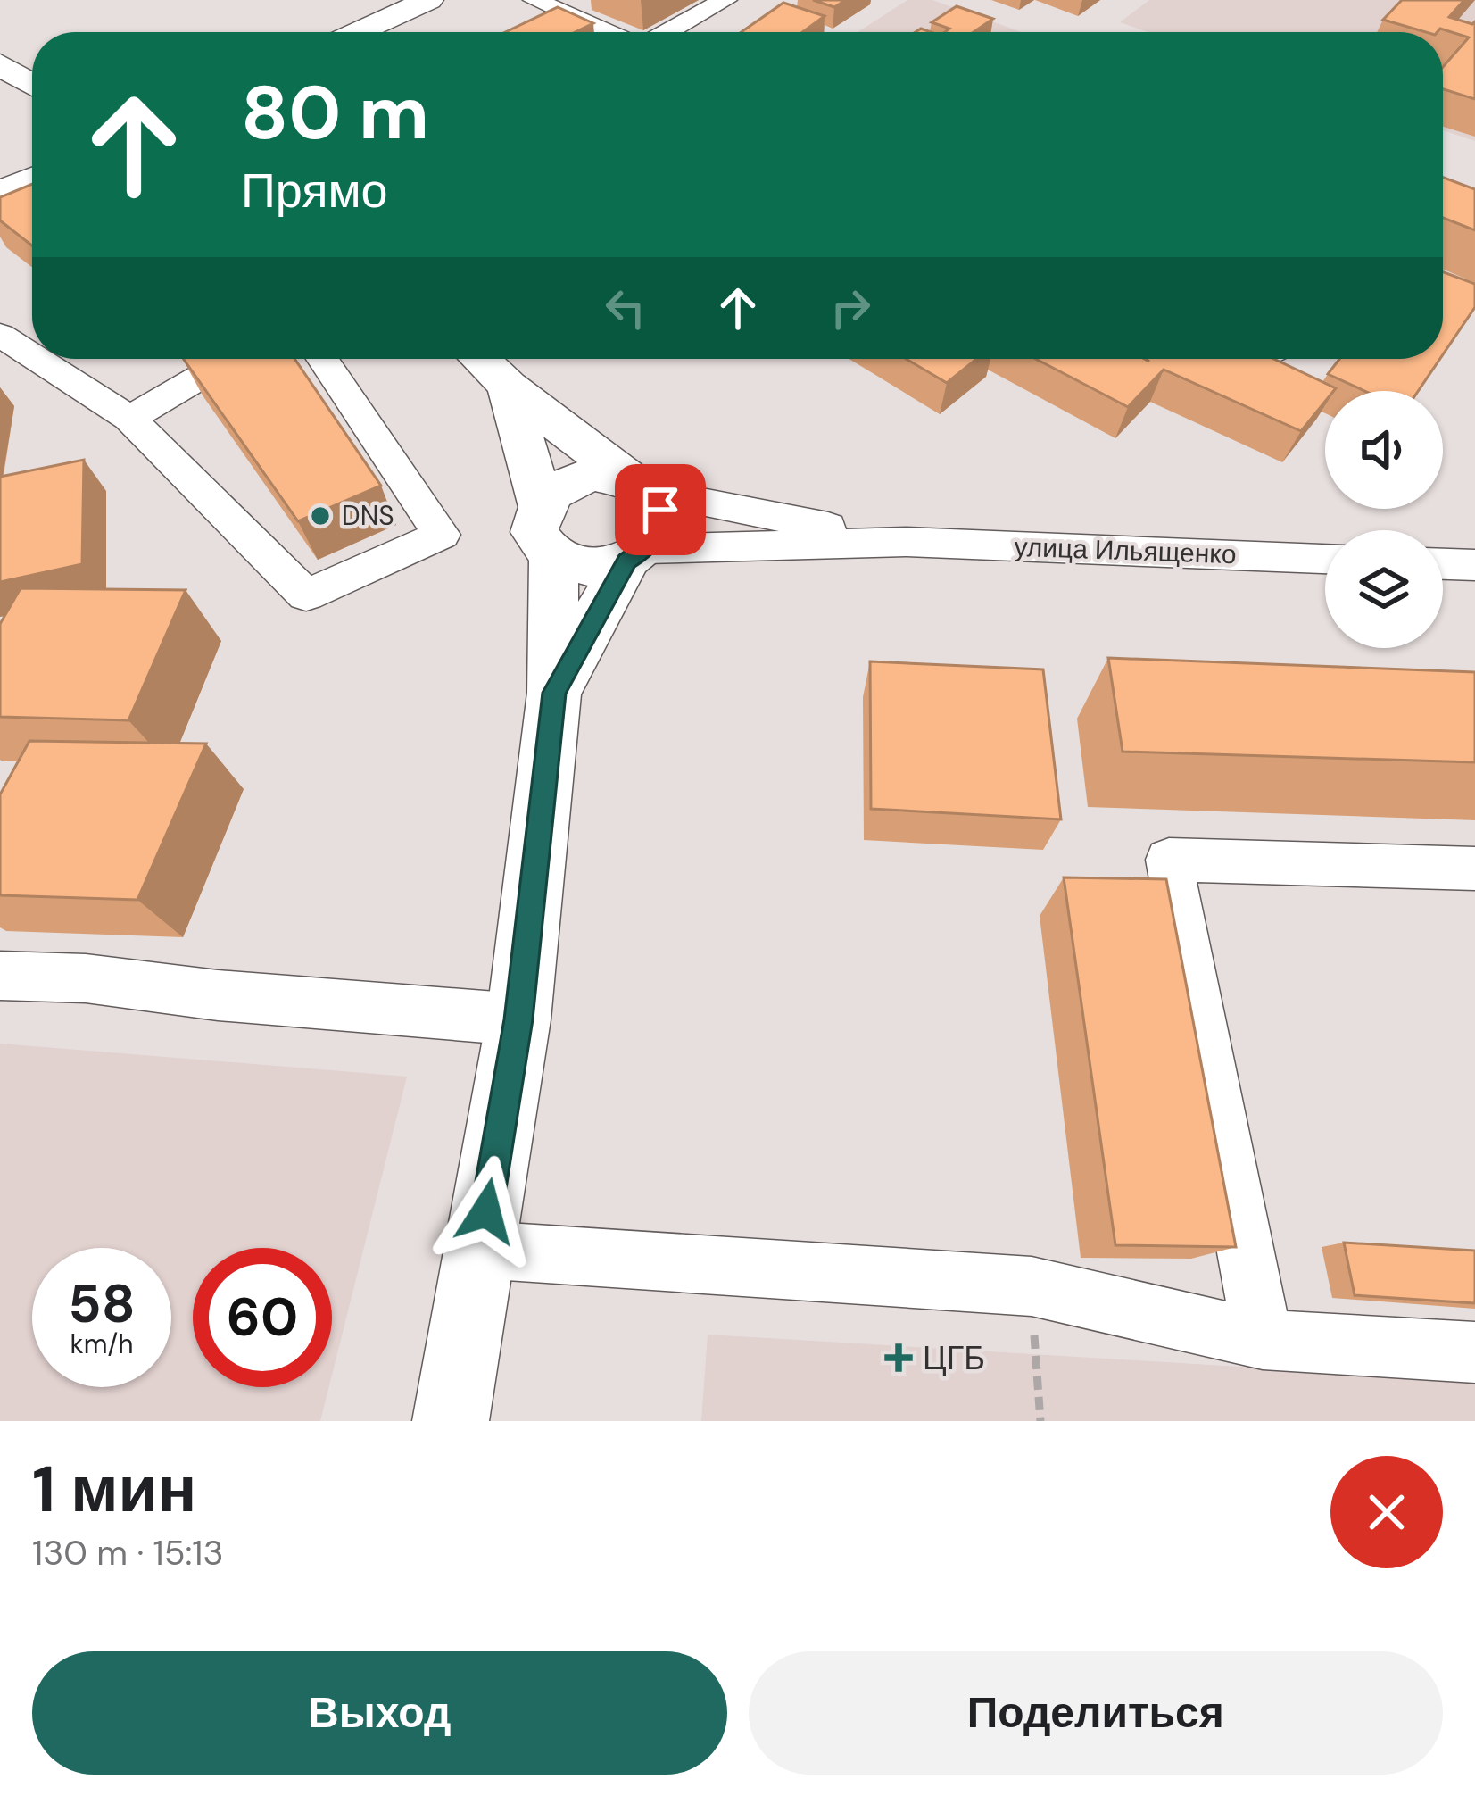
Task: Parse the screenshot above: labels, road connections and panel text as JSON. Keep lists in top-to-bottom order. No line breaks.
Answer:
{"streets":{"street":["улица Ильященко"]},"places":{"other":["DNS"],"health":["ЦГБ"]},"page":{"turn":["80 m","Прямо"],"speed":"58 km/h","limit":"60","heading":["1 мин","130 m · 15:13"],"buttons":["Выход","Поделиться"]}}
